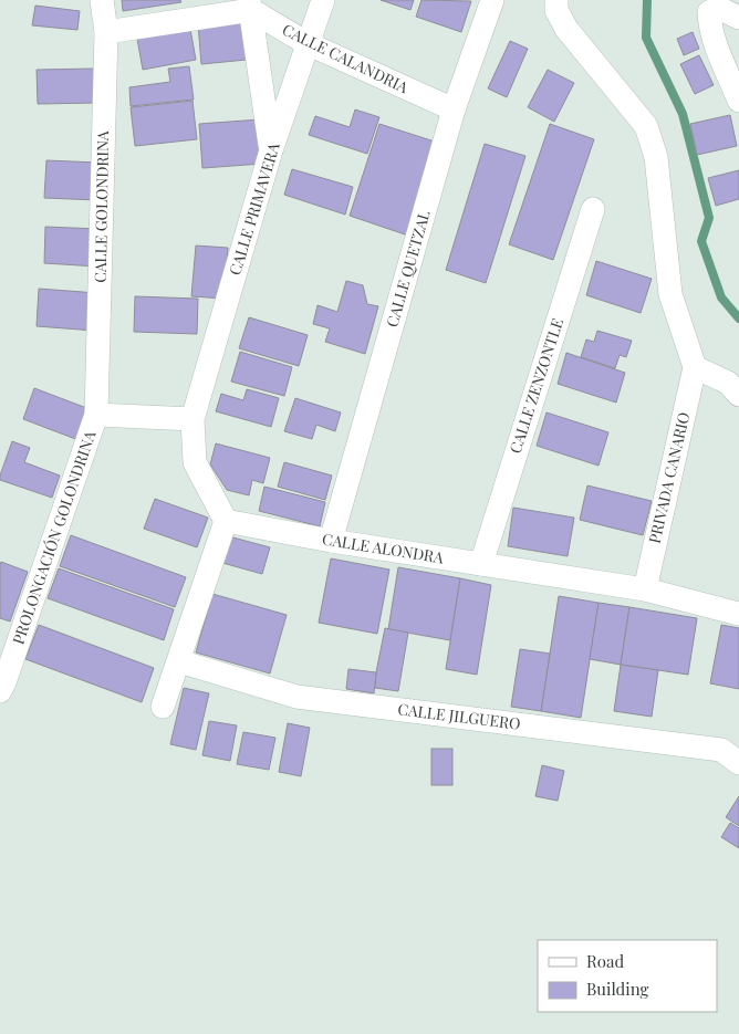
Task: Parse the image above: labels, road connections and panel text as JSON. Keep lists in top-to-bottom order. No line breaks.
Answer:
{"streets":{"street":["CALLE CALANDRIA","CALLE GOLONDRINA","CALLE PRIMAVERA","CALLE QUETZAL","CALLE ZENZONTLE","PRIVADA CANARIO","PROLONGACIÓN GOLONDRINA","CALLE ALONDRA","CALLE JILGUERO"]},"crossings":[["CALLE CALANDRIA","CALLE PRIMAVERA"],["CALLE CALANDRIA","CALLE QUETZAL"],["CALLE GOLONDRINA","PROLONGACIÓN GOLONDRINA"],["CALLE QUETZAL","CALLE ALONDRA"],["CALLE ZENZONTLE","CALLE ALONDRA"],["PRIVADA CANARIO","CALLE ALONDRA"]],"legend":["Road","Building"]}
